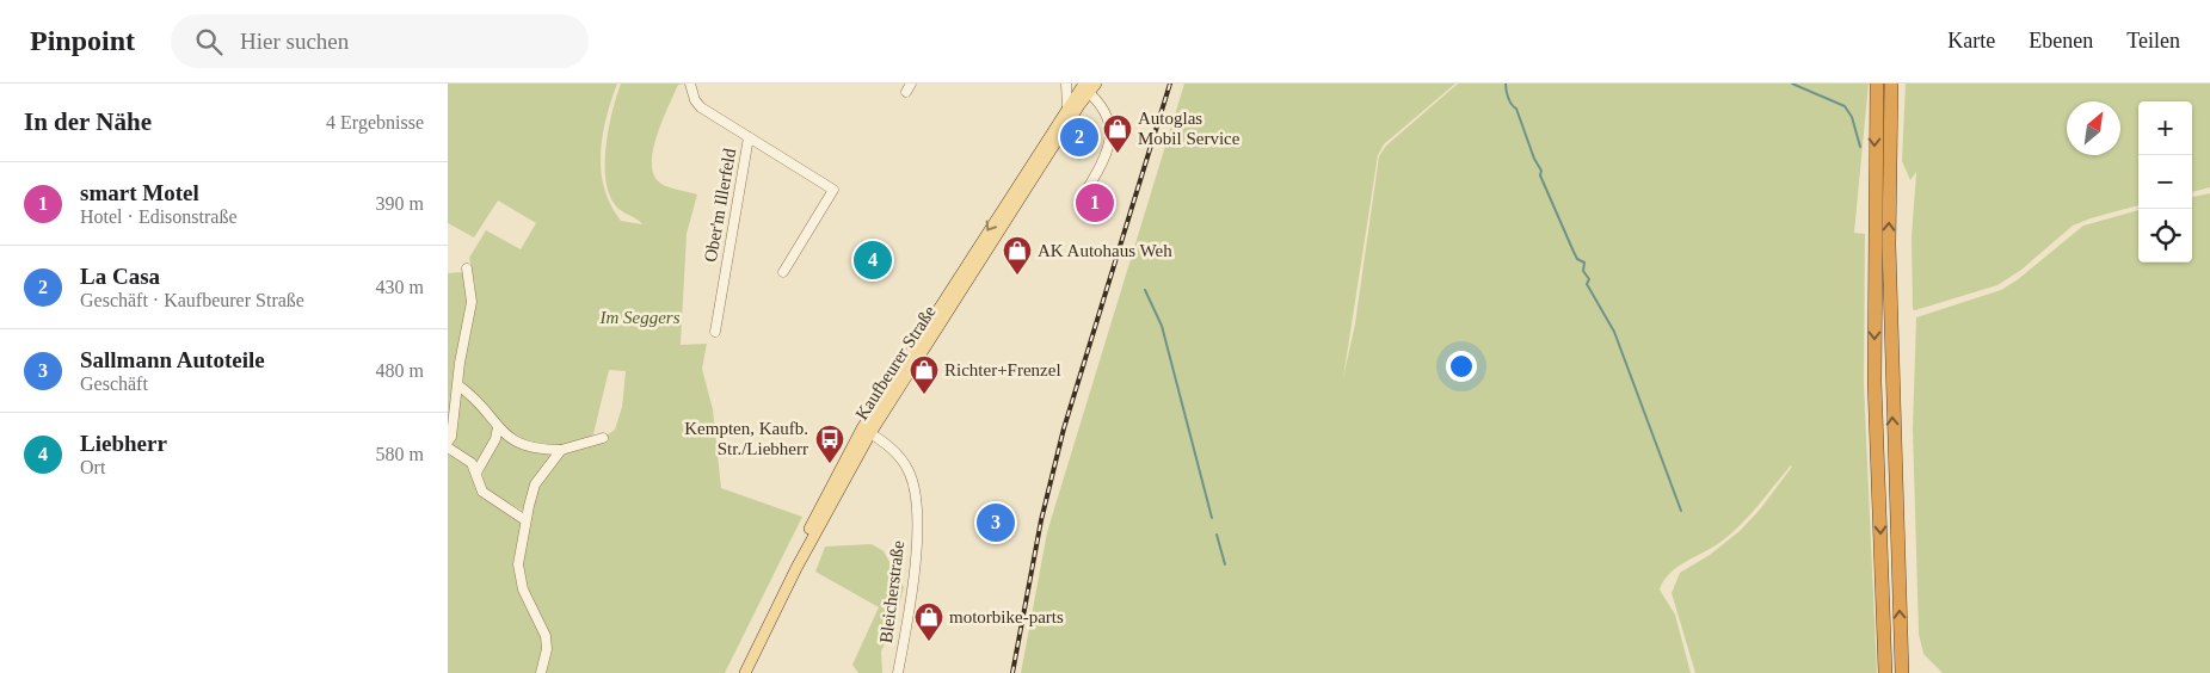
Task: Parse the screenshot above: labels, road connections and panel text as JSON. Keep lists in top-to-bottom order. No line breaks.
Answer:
{"streets":{"main road":["Kaufbeurer Straße"],"street":["Ober'm Illerfeld","Bleicherstraße"]},"crossings":[["Kaufbeurer Straße","Bleicherstraße"]],"parks":["Im Seggers"],"places":{"shop":["Autoglas Mobil Service","AK Autohaus Weh","Richter+Frenzel","motorbike-parts"],"bus stop":["Kempten, Kaufb. Str./Liebherr"]},"north":"top right","page":{"header":"Pinpoint","search":"Hier suchen","nav":["Karte","Ebenen","Teilen"],"heading":["In der Nähe","4 Ergebnisse"],"map_buttons":["+","−"],"pins":["2","1","4","3"],"list":[{"mark":"1","name":"smart Motel","note":"Hotel · Edisonstraße","value":"390 m"},{"mark":"2","name":"La Casa","note":"Geschäft · Kaufbeurer Straße","value":"430 m"},{"mark":"3","name":"Sallmann Autoteile","note":"Geschäft","value":"480 m"},{"mark":"4","name":"Liebherr","note":"Ort","value":"580 m"}]}}
